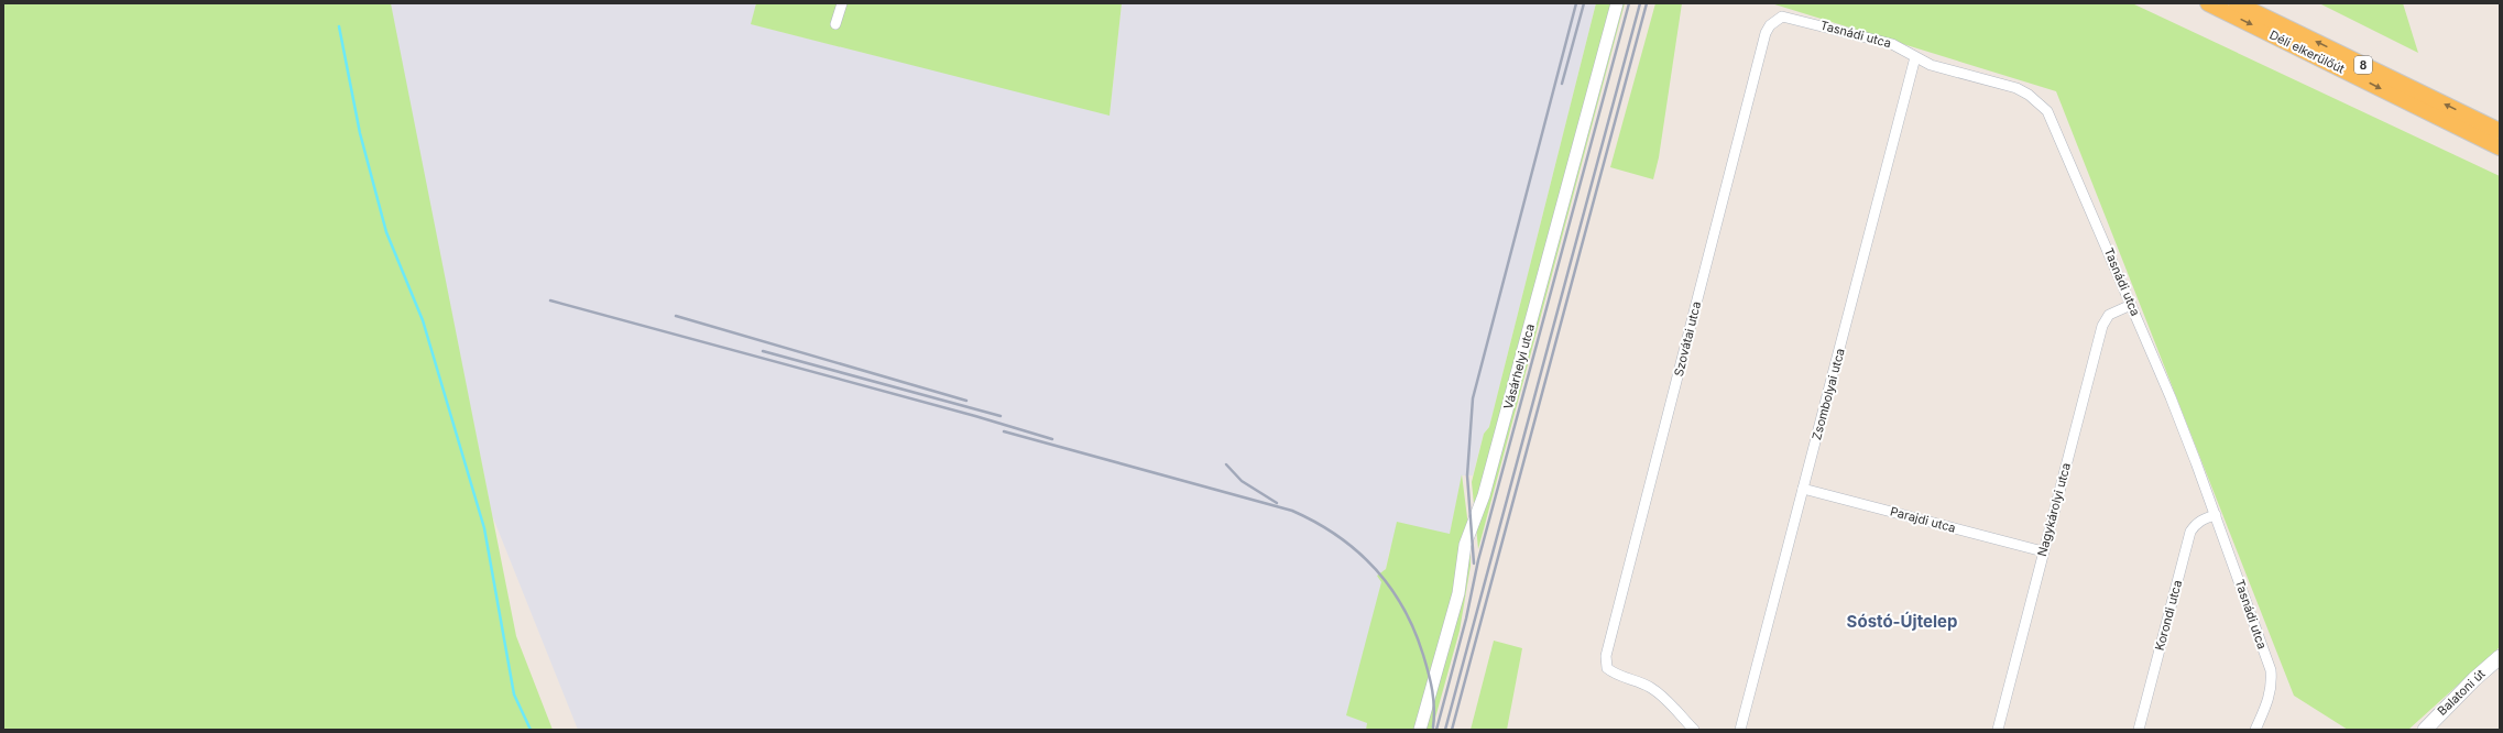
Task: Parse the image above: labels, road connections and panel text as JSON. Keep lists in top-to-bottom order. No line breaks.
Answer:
{"streets":{"main road":["Déli elkerülőút","8","Balatoni út"],"street":["Tasnádi utca","Szovátai utca","Vásárhelyi utca","Zsombolyai utca","Nagykárolyi utca","Parajdi utca","Korondi utca"]},"crossings":[["Tasnádi utca","Szovátai utca"],["Tasnádi utca","Zsombolyai utca"],["Tasnádi utca","Nagykárolyi utca"],["Tasnádi utca","Korondi utca"],["Zsombolyai utca","Parajdi utca"],["Nagykárolyi utca","Parajdi utca"]],"districts":["Sóstó-Újtelep"]}
